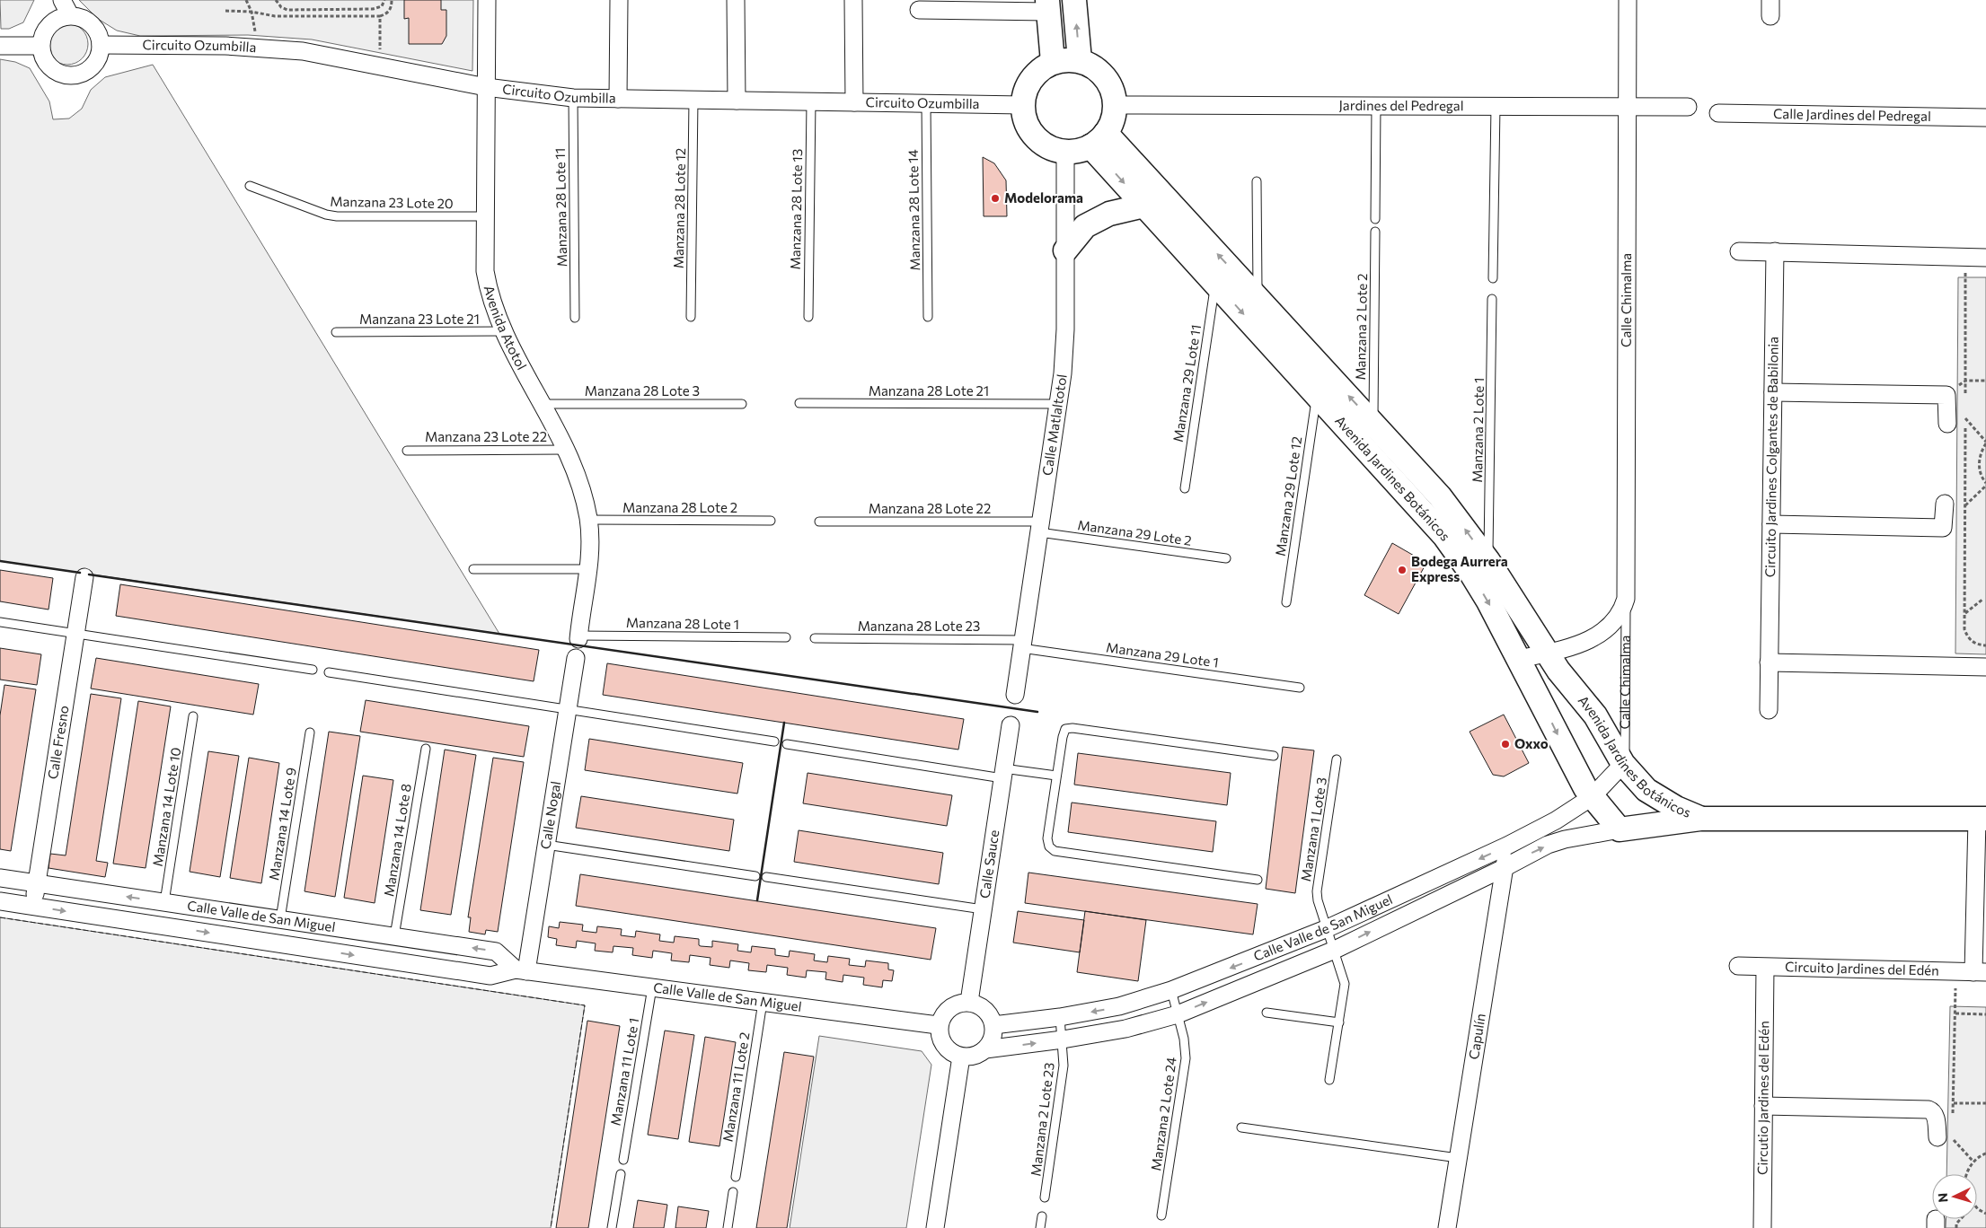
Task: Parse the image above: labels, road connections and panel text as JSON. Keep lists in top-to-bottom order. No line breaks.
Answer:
{"streets":{"street":["Circuito Ozumbilla","Jardines del Pedregal","Calle Jardines del Pedregal","Calle Chimalma","Avenida Atotol","Calle Matlaltotol","Circuito Jardines Colgantes de Babilonia","Avenida Jardines Botánicos","Calle Fresno","Calle Nogal","Calle Sauce","Calle Valle de San Miguel","Circuito Jardines del Edén","Capulín","Circutio Jardines del Edén"],"lane":["Manzana 23 Lote 20","Manzana 28 Lote 11","Manzana 28 Lote 12","Manzana 28 Lote 13","Manzana 28 Lote 14","Manzana 23 Lote 21","Manzana 2 Lote 2","Manzana 29 Lote 11","Manzana 28 Lote 3","Manzana 28 Lote 21","Manzana 2 Lote 1","Manzana 23 Lote 22","Manzana 29 Lote 12","Manzana 28 Lote 2","Manzana 28 Lote 22","Manzana 29 Lote 2","Manzana 28 Lote 1","Manzana 28 Lote 23","Manzana 29 Lote 1","Manzana 14 Lote 10","Manzana 14 Lote 9","Manzana 1 Lote 3","Manzana 14 Lote 8","Manzana 11 Lote 1","Manzana 11 Lote 2","Manzana 2 Lote 24","Manzana 2 Lote 23"]},"crossings":[["Circuito Ozumbilla","Jardines del Pedregal"],["Circuito Ozumbilla","Manzana 28 Lote 11"],["Circuito Ozumbilla","Manzana 28 Lote 12"],["Circuito Ozumbilla","Manzana 28 Lote 13"],["Circuito Ozumbilla","Manzana 28 Lote 14"],["Circuito Ozumbilla","Avenida Atotol"],["Circuito Ozumbilla","Calle Matlaltotol"],["Circuito Ozumbilla","Avenida Jardines Botánicos"],["Jardines del Pedregal","Calle Chimalma"],["Jardines del Pedregal","Calle Matlaltotol"],["Jardines del Pedregal","Avenida Jardines Botánicos"],["Manzana 23 Lote 20","Avenida Atotol"],["Calle Chimalma","Avenida Jardines Botánicos"],["Calle Chimalma","Calle Valle de San Miguel"],["Manzana 23 Lote 21","Avenida Atotol"],["Avenida Atotol","Manzana 28 Lote 3"],["Avenida Atotol","Manzana 23 Lote 22"],["Avenida Atotol","Manzana 28 Lote 2"],["Avenida Atotol","Manzana 28 Lote 1"],["Manzana 2 Lote 2","Avenida Jardines Botánicos"],["Manzana 29 Lote 11","Avenida Jardines Botánicos"],["Manzana 28 Lote 21","Calle Matlaltotol"],["Calle Matlaltotol","Avenida Jardines Botánicos"],["Calle Matlaltotol","Manzana 28 Lote 22"],["Calle Matlaltotol","Manzana 29 Lote 2"],["Calle Matlaltotol","Manzana 28 Lote 23"],["Calle Matlaltotol","Manzana 29 Lote 1"],["Manzana 2 Lote 1","Avenida Jardines Botánicos"],["Avenida Jardines Botánicos","Manzana 29 Lote 12"],["Avenida Jardines Botánicos","Calle Valle de San Miguel"],["Manzana 28 Lote 22","Manzana 29 Lote 2"],["Manzana 28 Lote 23","Manzana 29 Lote 1"],["Calle Fresno","Calle Valle de San Miguel"],["Manzana 14 Lote 10","Calle Valle de San Miguel"],["Calle Nogal","Calle Valle de San Miguel"],["Manzana 14 Lote 9","Calle Valle de San Miguel"],["Manzana 1 Lote 3","Calle Valle de San Miguel"],["Manzana 14 Lote 8","Calle Valle de San Miguel"],["Calle Sauce","Calle Valle de San Miguel"],["Calle Valle de San Miguel","Capulín"],["Calle Valle de San Miguel","Manzana 11 Lote 1"],["Calle Valle de San Miguel","Manzana 11 Lote 2"],["Calle Valle de San Miguel","Manzana 2 Lote 24"],["Calle Valle de San Miguel","Manzana 2 Lote 23"],["Circuito Jardines del Edén","Circutio Jardines del Edén"]],"places":["Modelorama","Bodega Aurrera Express","Oxxo"],"north":"left"}
